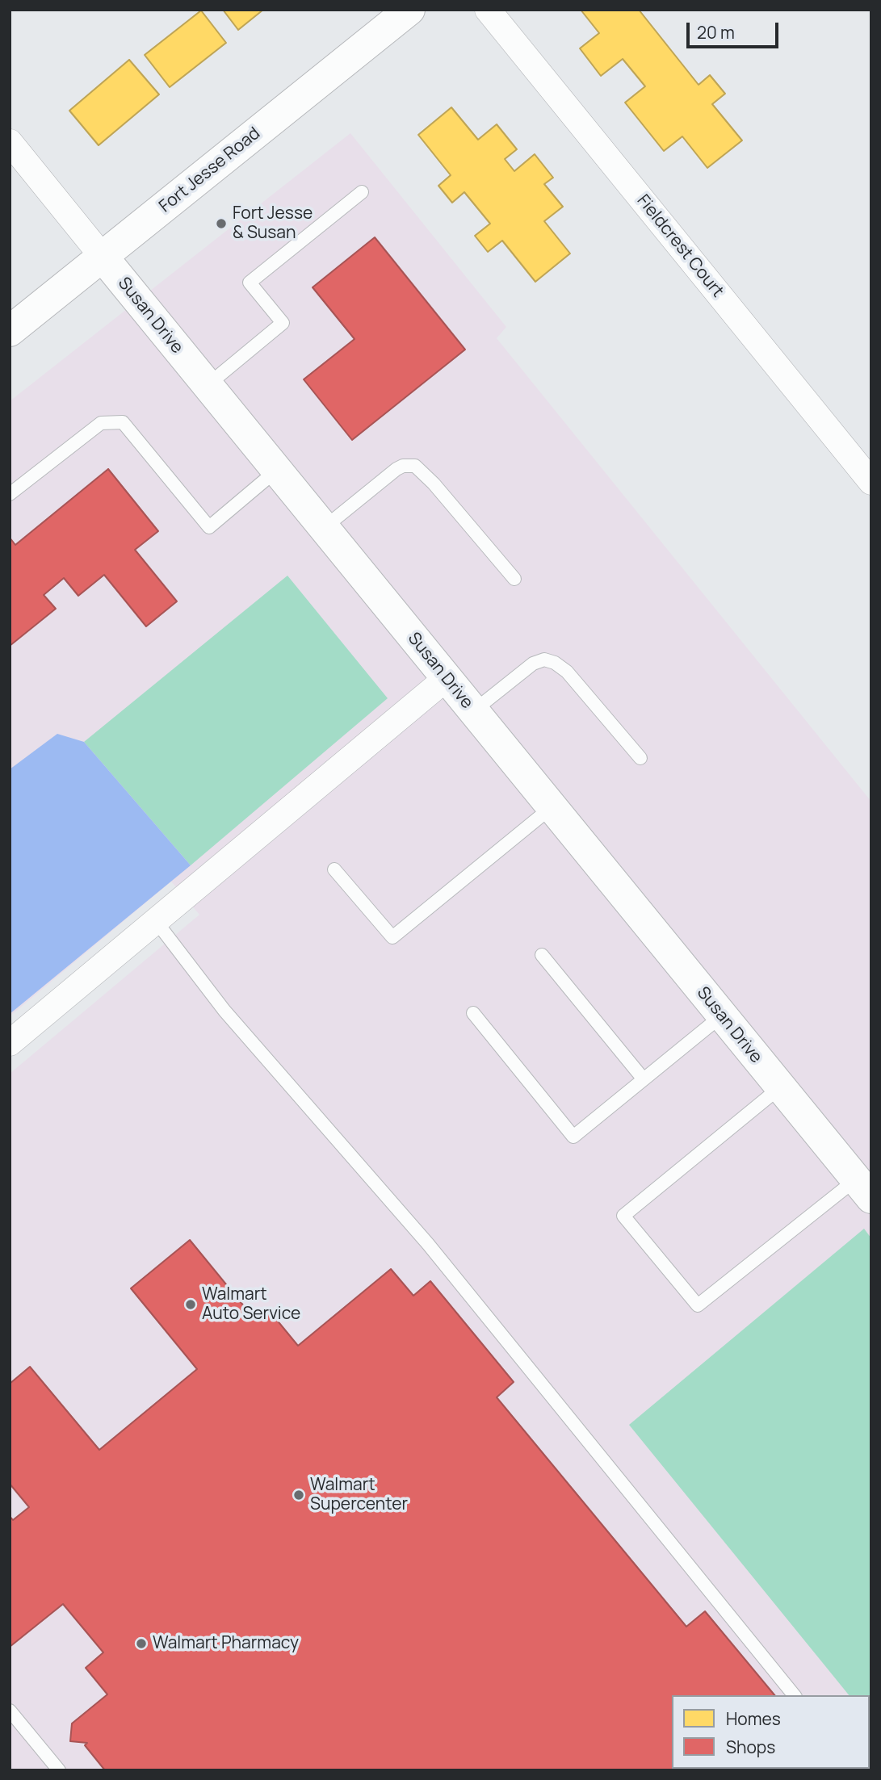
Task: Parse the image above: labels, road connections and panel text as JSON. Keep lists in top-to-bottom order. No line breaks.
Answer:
{"streets":{"street":["Fort Jesse Road","Fieldcrest Court","Susan Drive"]},"crossings":[["Fort Jesse Road","Susan Drive"]],"places":["Fort Jesse & Susan","Walmart Auto Service","Walmart Supercenter","Walmart Pharmacy"],"legend":["Homes","Shops"],"scale_bar":"20 m"}
